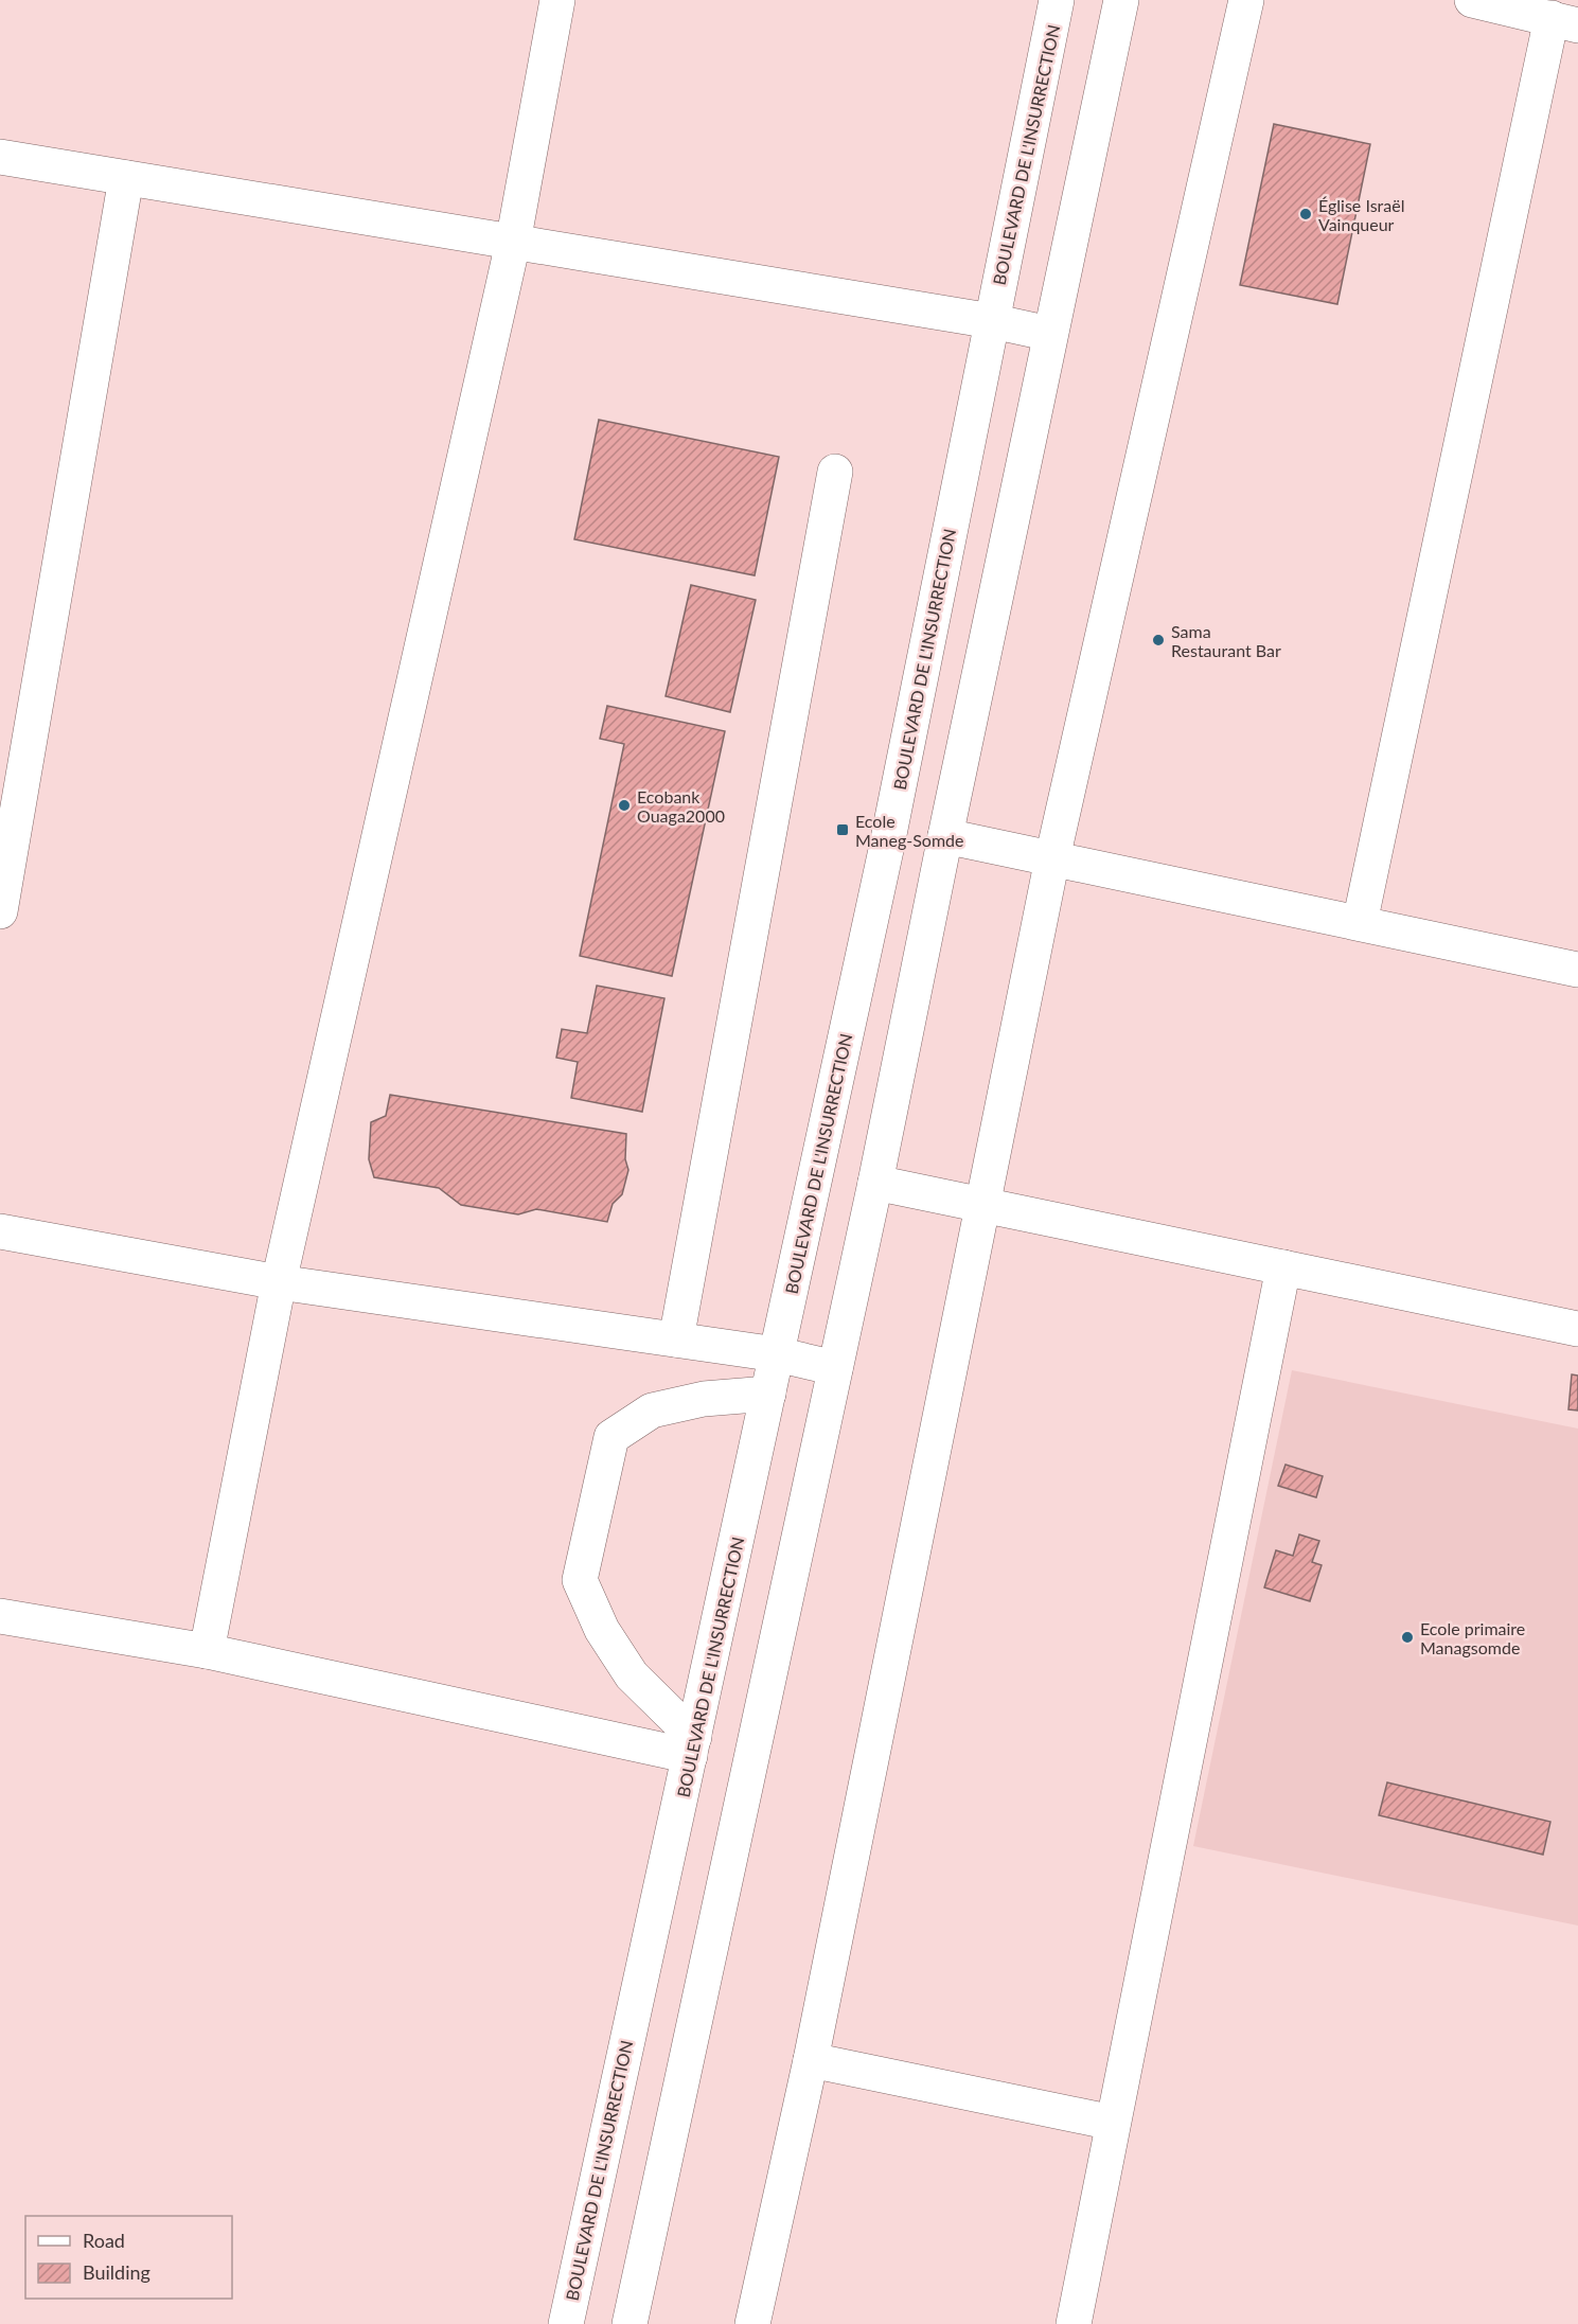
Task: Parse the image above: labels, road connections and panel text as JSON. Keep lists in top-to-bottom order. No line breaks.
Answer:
{"streets":{"street":["BOULEVARD DE L'INSURRECTION"]},"places":{"other":["Église Israël Vainqueur","Sama Restaurant Bar","Ecobank Ouaga2000","Ecole primaire Managsomde"],"transit":["Ecole Maneg-Somde"]},"legend":["Road","Building"]}
